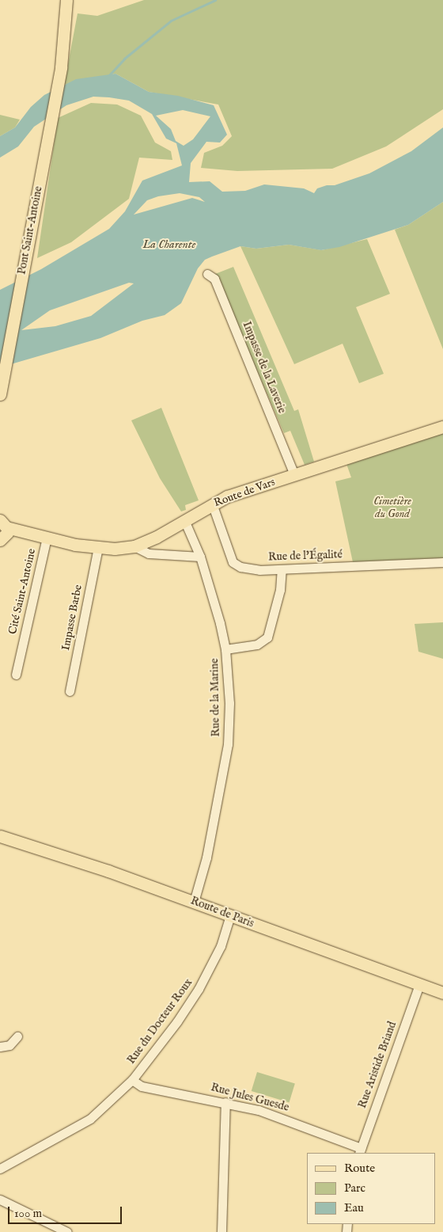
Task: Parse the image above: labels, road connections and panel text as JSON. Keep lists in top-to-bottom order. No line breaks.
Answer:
{"streets":{"main road":["Pont Saint-Antoine","Route de Vars","Route de Paris"],"street":["Impasse de la Laverie","Rue de l'Égalité","Cité Saint-Antoine","Impasse Barbe","Rue de la Marine","Rue du Docteur Roux","Rue Aristide Briand","Rue Jules Guesde"]},"crossings":[["Impasse de la Laverie","Route de Vars"],["Route de Vars","Rue de l'Égalité"],["Route de Vars","Cité Saint-Antoine"],["Route de Vars","Impasse Barbe"],["Route de Vars","Rue de la Marine"],["Rue de la Marine","Route de Paris"],["Route de Paris","Rue du Docteur Roux"],["Route de Paris","Rue Aristide Briand"],["Rue du Docteur Roux","Rue Jules Guesde"],["Rue Aristide Briand","Rue Jules Guesde"]],"water":["La Charente"],"parks":["Cimetière du Gond"],"legend":["Route","Parc","Eau"],"scale_bar":"100 m"}
